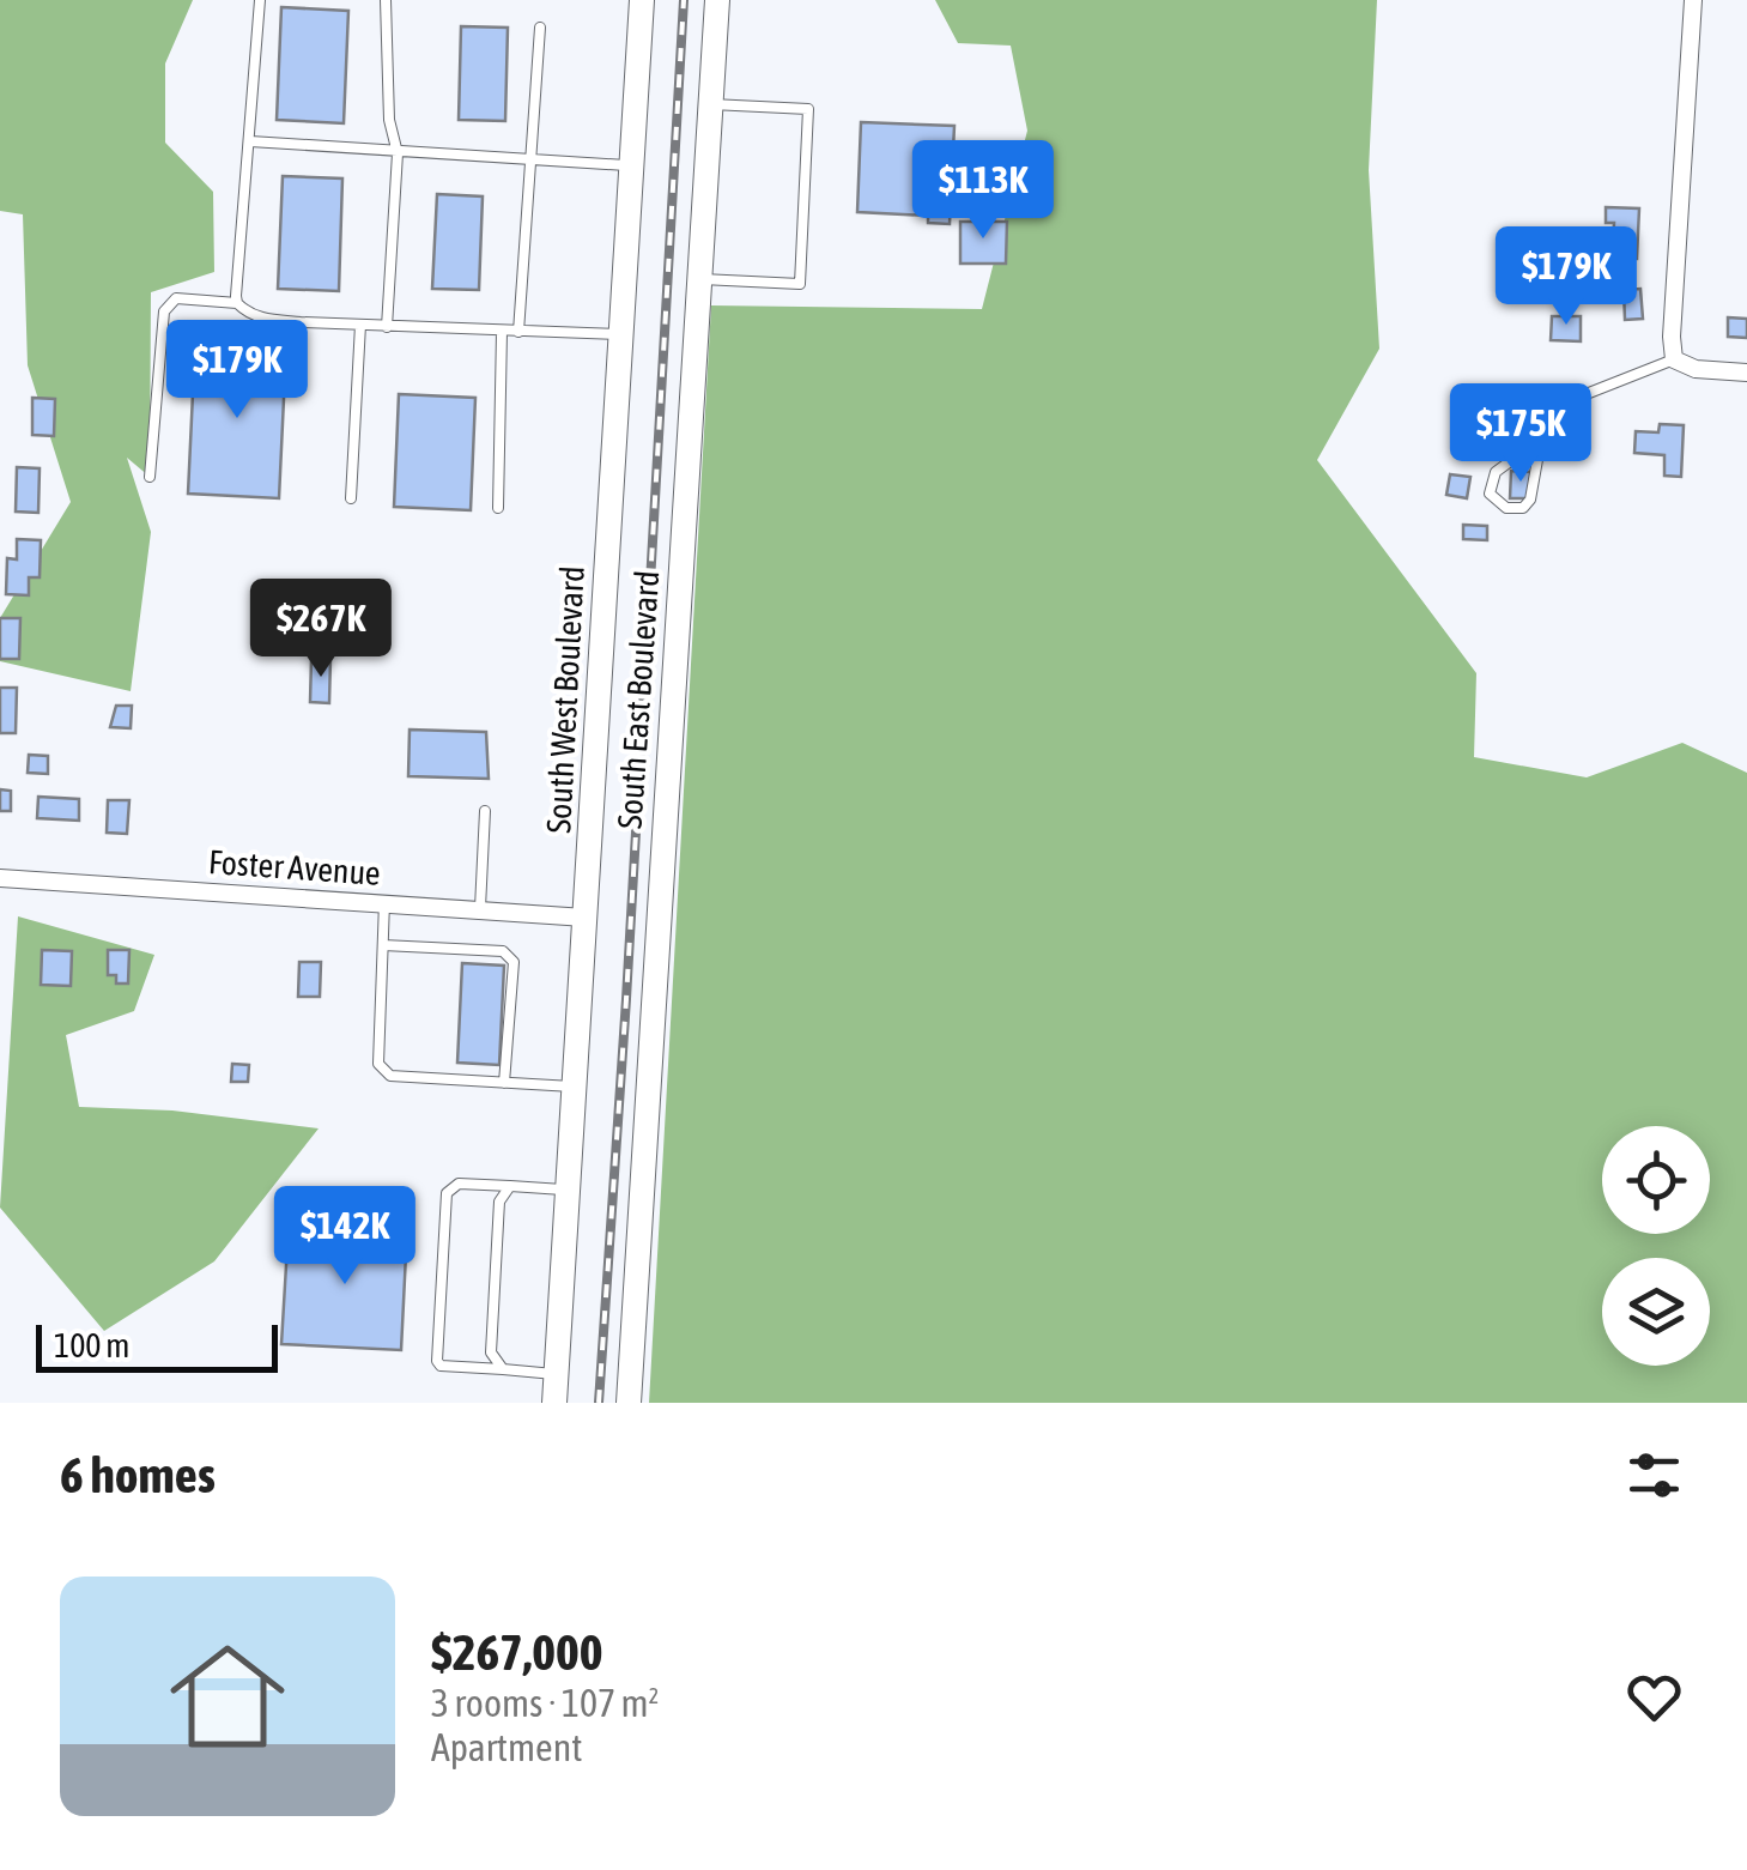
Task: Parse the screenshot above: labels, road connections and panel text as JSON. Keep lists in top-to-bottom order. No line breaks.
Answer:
{"streets":{"main road":["South West Boulevard","South East Boulevard"],"street":["Foster Avenue"]},"crossings":[["South West Boulevard","Foster Avenue"]],"scale_bar":"100 m","page":{"price":["$113K","$179K","$179K","$175K","$267K","$142K"],"scale":"100 m","heading":"6 homes","list":[{"name":"$267,000","note":"3 rooms · 107 m² · Apartment"}]}}
